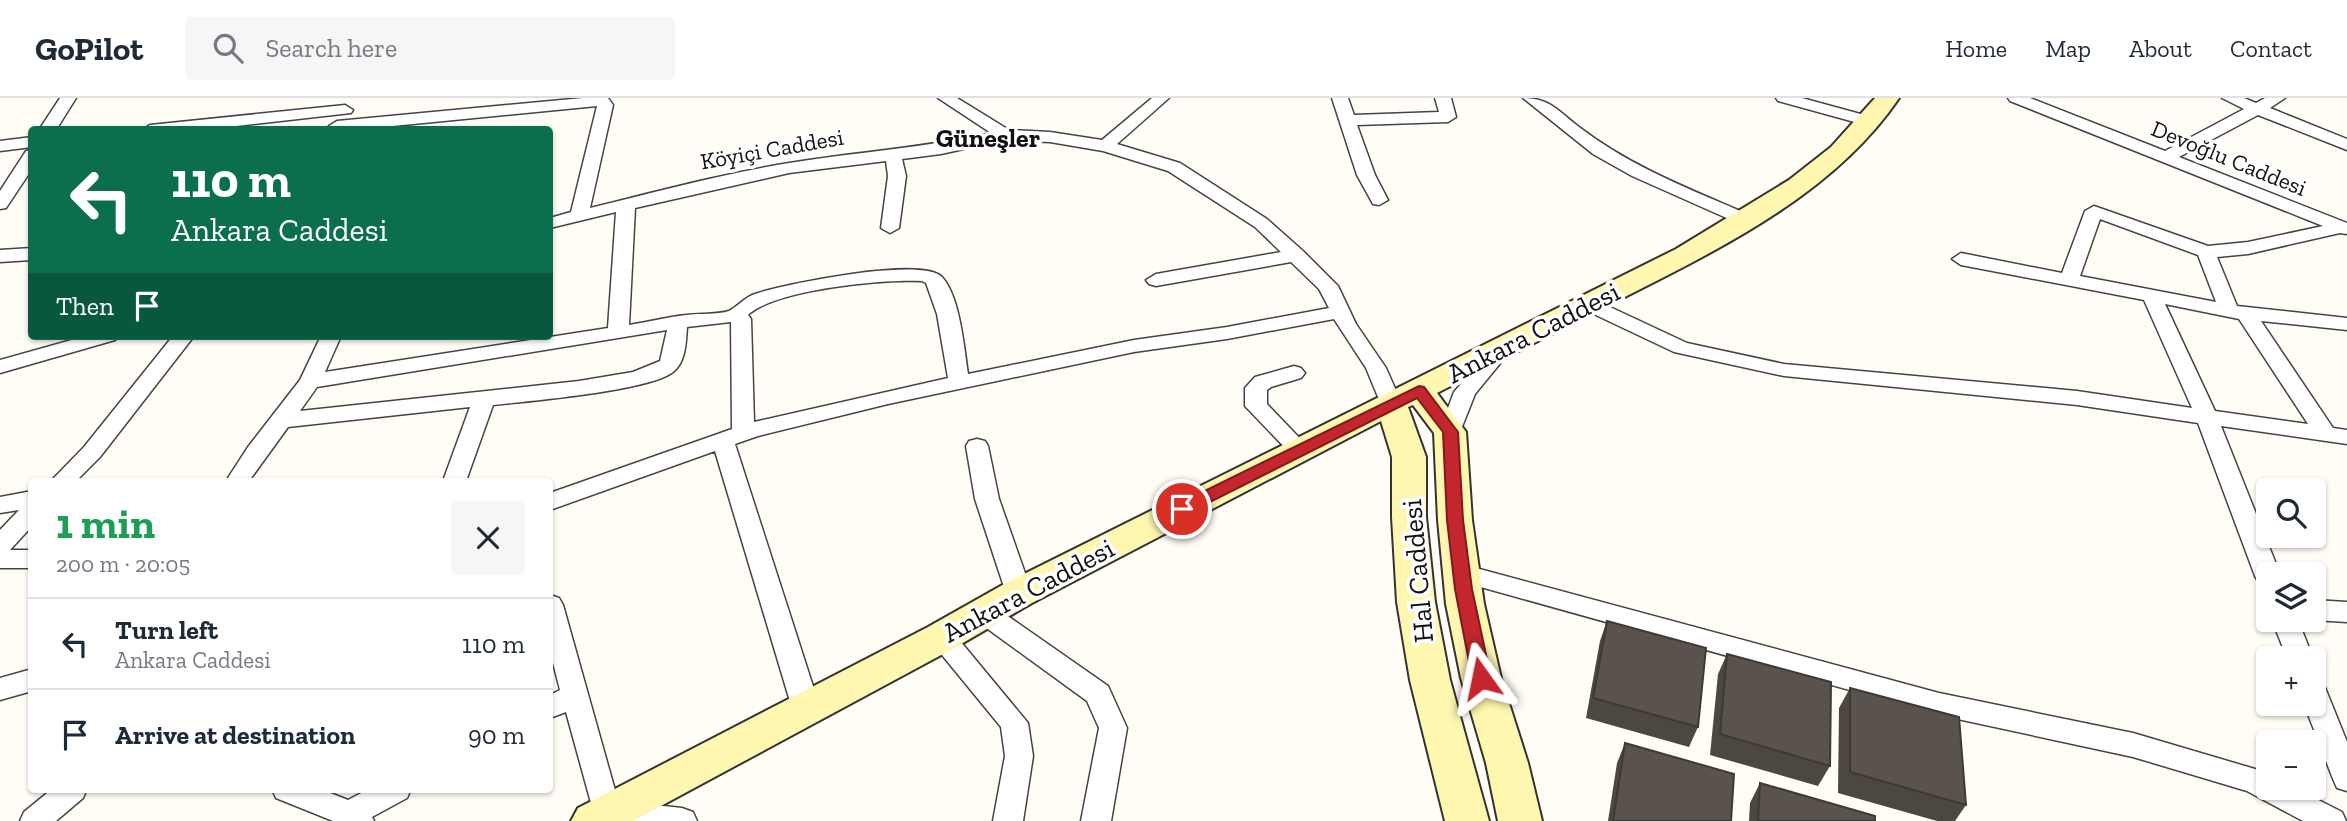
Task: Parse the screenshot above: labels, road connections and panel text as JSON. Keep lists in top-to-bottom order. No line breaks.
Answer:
{"streets":{"street":["Köyiçi Caddesi","Devoğlu Caddesi","Ankara Caddesi","Hal Caddesi"]},"crossings":[["Ankara Caddesi","Hal Caddesi"]],"districts":["Güneşler"],"page":{"header":"GoPilot","search":"Search here","nav":["Home","Map","About","Contact"],"turn":["110 m","Ankara Caddesi"],"then":"Then","map_buttons":["+","−"],"heading":["1 min","200 m · 20:05"],"list":[{"name":"Turn left","note":"Ankara Caddesi","value":"110 m"},{"name":"Arrive at destination","value":"90 m"}]}}
